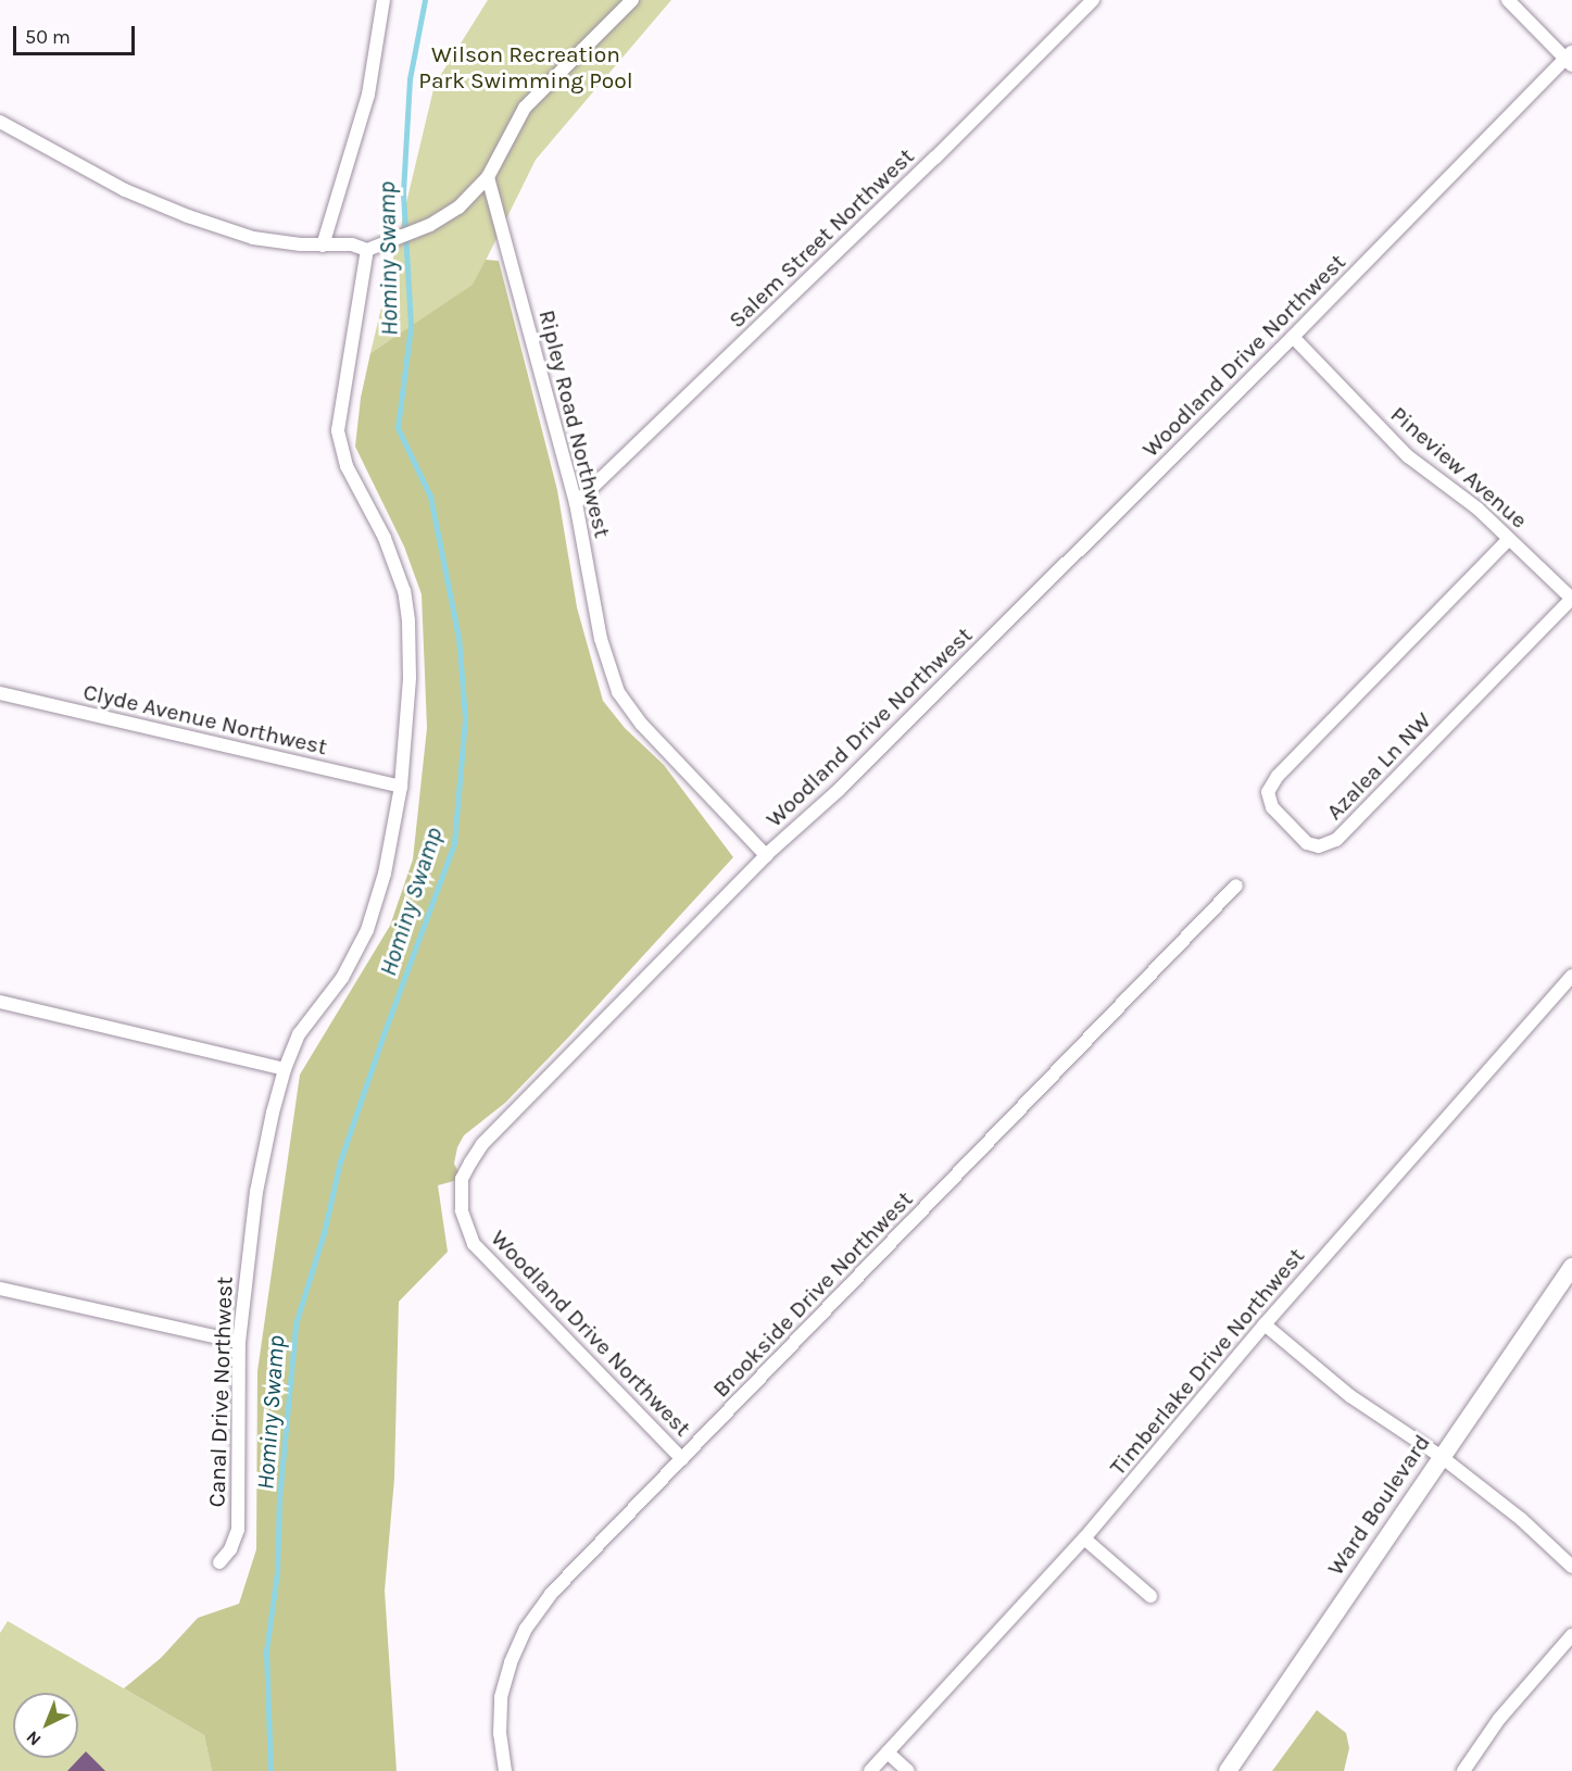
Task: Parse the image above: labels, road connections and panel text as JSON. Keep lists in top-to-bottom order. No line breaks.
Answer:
{"streets":{"main road":["Ward Boulevard"],"street":["Salem Street Northwest","Woodland Drive Northwest","Ripley Road Northwest","Pineview Avenue","Clyde Avenue Northwest","Azalea Ln NW","Brookside Drive Northwest","Timberlake Drive Northwest","Canal Drive Northwest"]},"crossings":[["Salem Street Northwest","Ripley Road Northwest"],["Woodland Drive Northwest","Ripley Road Northwest"],["Woodland Drive Northwest","Pineview Avenue"],["Woodland Drive Northwest","Brookside Drive Northwest"],["Pineview Avenue","Azalea Ln NW"],["Clyde Avenue Northwest","Canal Drive Northwest"]],"water":["Hominy Swamp"],"parks":["Wilson Recreation Park Swimming Pool"],"scale_bar":"50 m","north":"bottom left"}
